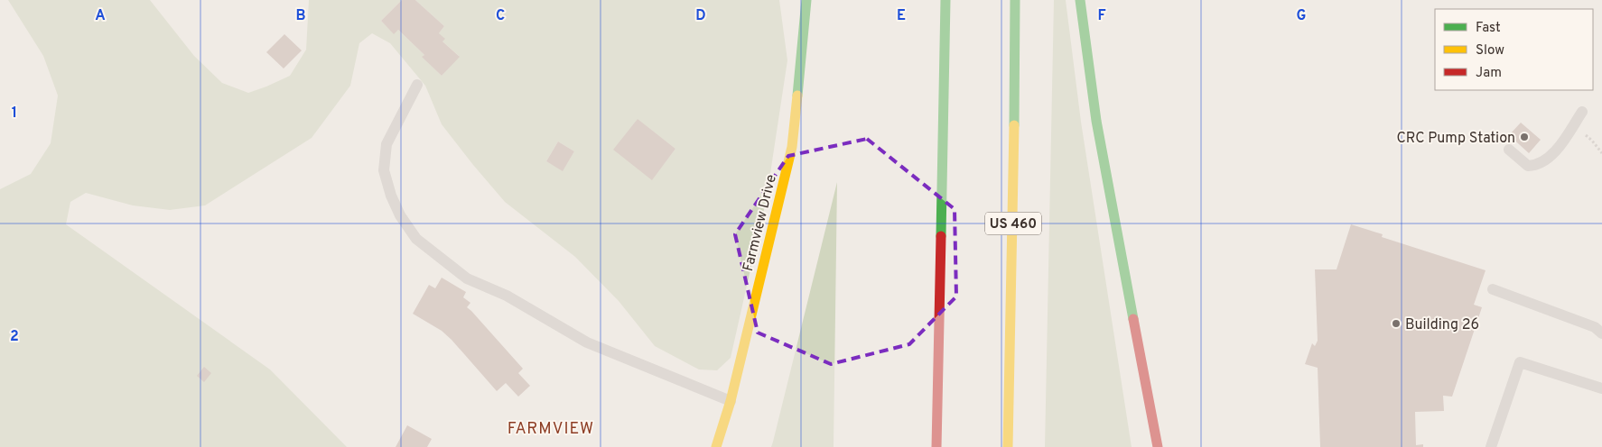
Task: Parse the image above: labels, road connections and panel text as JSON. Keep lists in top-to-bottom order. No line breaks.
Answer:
{"streets":{"main road":["Farmview Drive","US 460"]},"districts":["FARMVIEW"],"places":["CRC Pump Station","Building 26"],"legend":["Fast","Slow","Jam"],"grid":{"columns":["A","B","C","D","E","F","G"],"rows":["1","2"]}}
